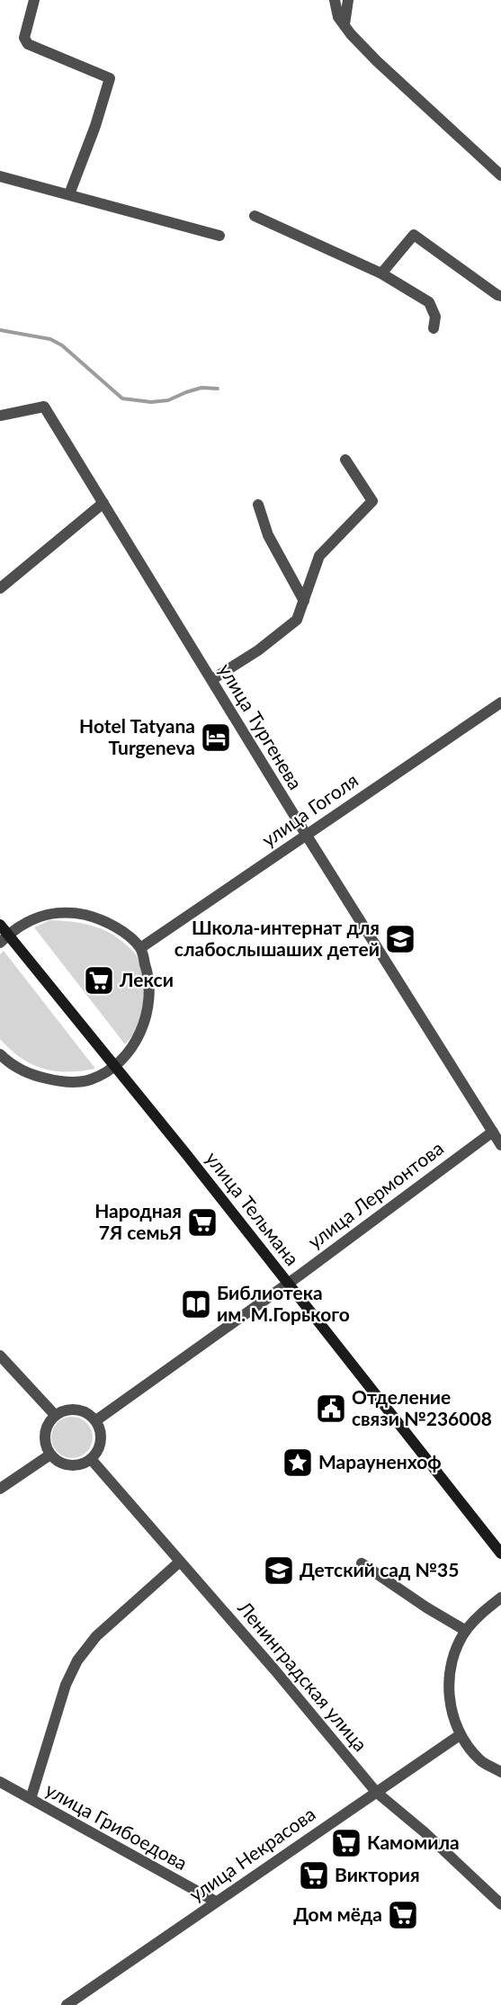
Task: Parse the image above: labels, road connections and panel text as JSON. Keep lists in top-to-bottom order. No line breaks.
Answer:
{"streets":{"main road":["улица Тельмана"],"street":["улица Тургенева","улица Гоголя","улица Лермонтова","Ленинградская улица","улица Грибоедова","улица Некрасова"]},"crossings":[["улица Тургенева","улица Гоголя"],["улица Тургенева","улица Лермонтова"],["улица Лермонтова","улица Тельмана"],["улица Лермонтова","Ленинградская улица"],["Ленинградская улица","улица Некрасова"],["улица Грибоедова","улица Некрасова"]],"places":{"hotel":["Hotel Tatyana Turgeneva"],"school or university":["Школа-интернат для слабослышаших детей","Детский сад №35"],"supermarket":["Лекси","Народная 7Я семьЯ","Камомила","Виктория","Дом мёда"],"library":["Библиотека им. М.Горького"],"public building":["Отделение связи №236008"],"place":["Марауненхоф"]}}
